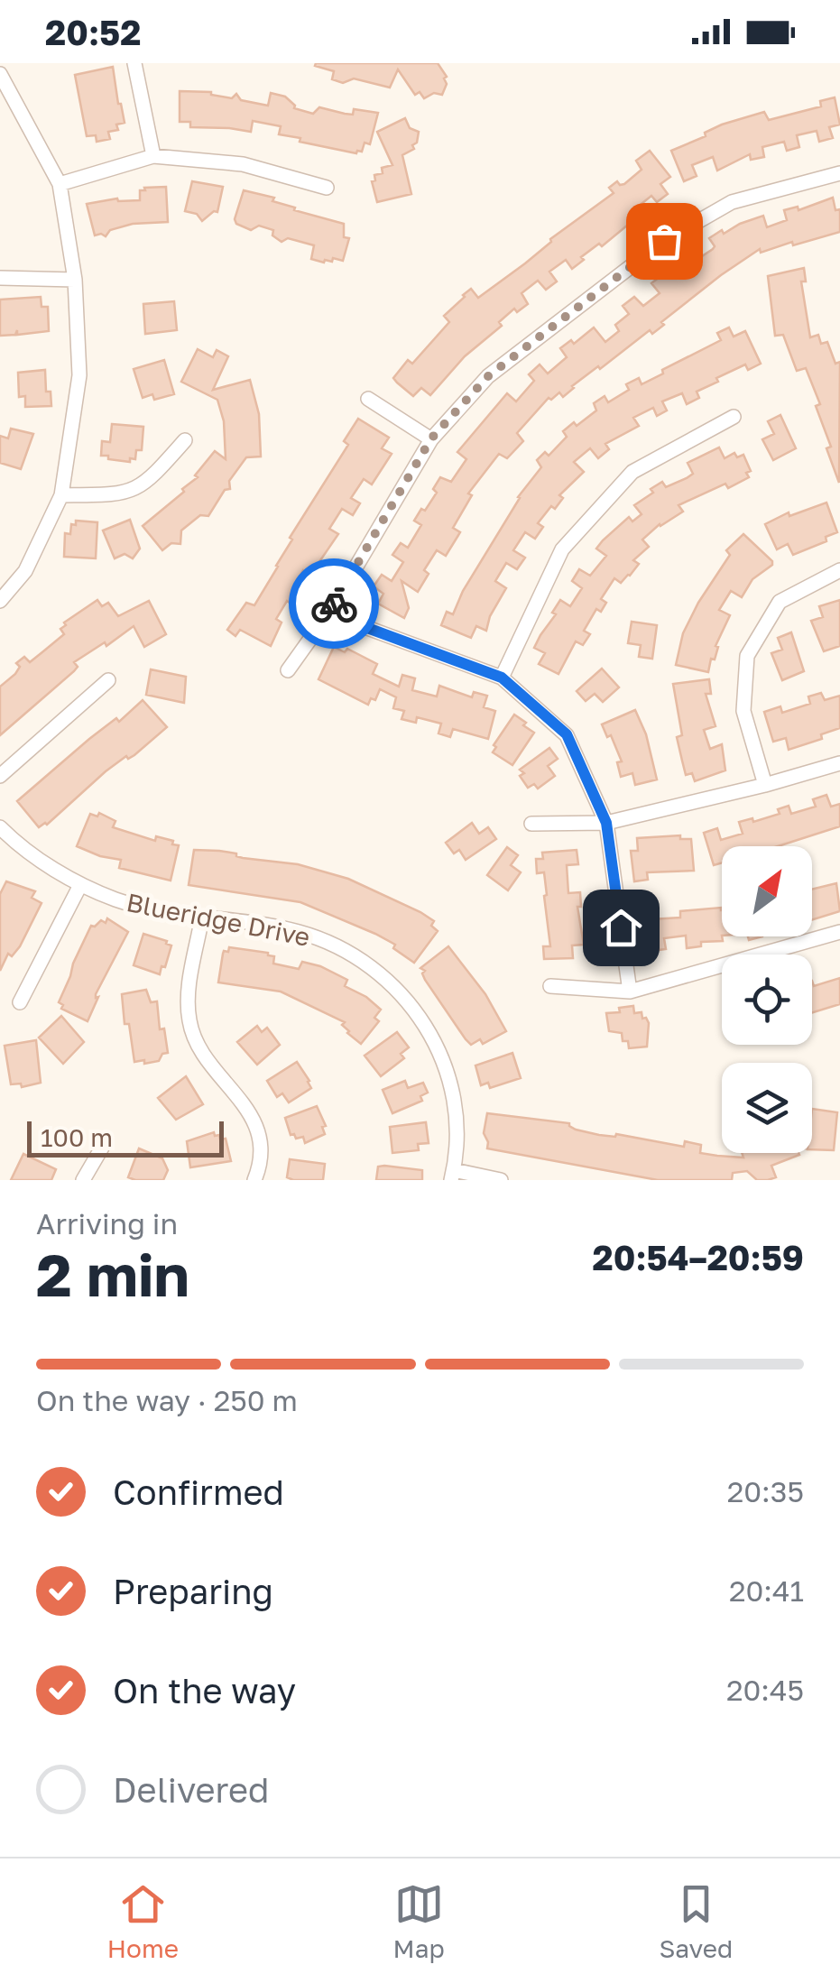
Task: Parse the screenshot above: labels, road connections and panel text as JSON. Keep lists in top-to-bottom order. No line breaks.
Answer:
{"streets":{"street":["Blueridge Drive"]},"scale_bar":"100 m","north":"top right","page":{"status":"20:52","scale":"100 m","heading":["2 min","Arriving in","20:54–20:59"],"bar":"On the way · 250 m","list":[["Confirmed","20:35"],["Preparing","20:41"],["On the way","20:45"],"Delivered"],"tabs":["Home","Map","Saved"]}}
